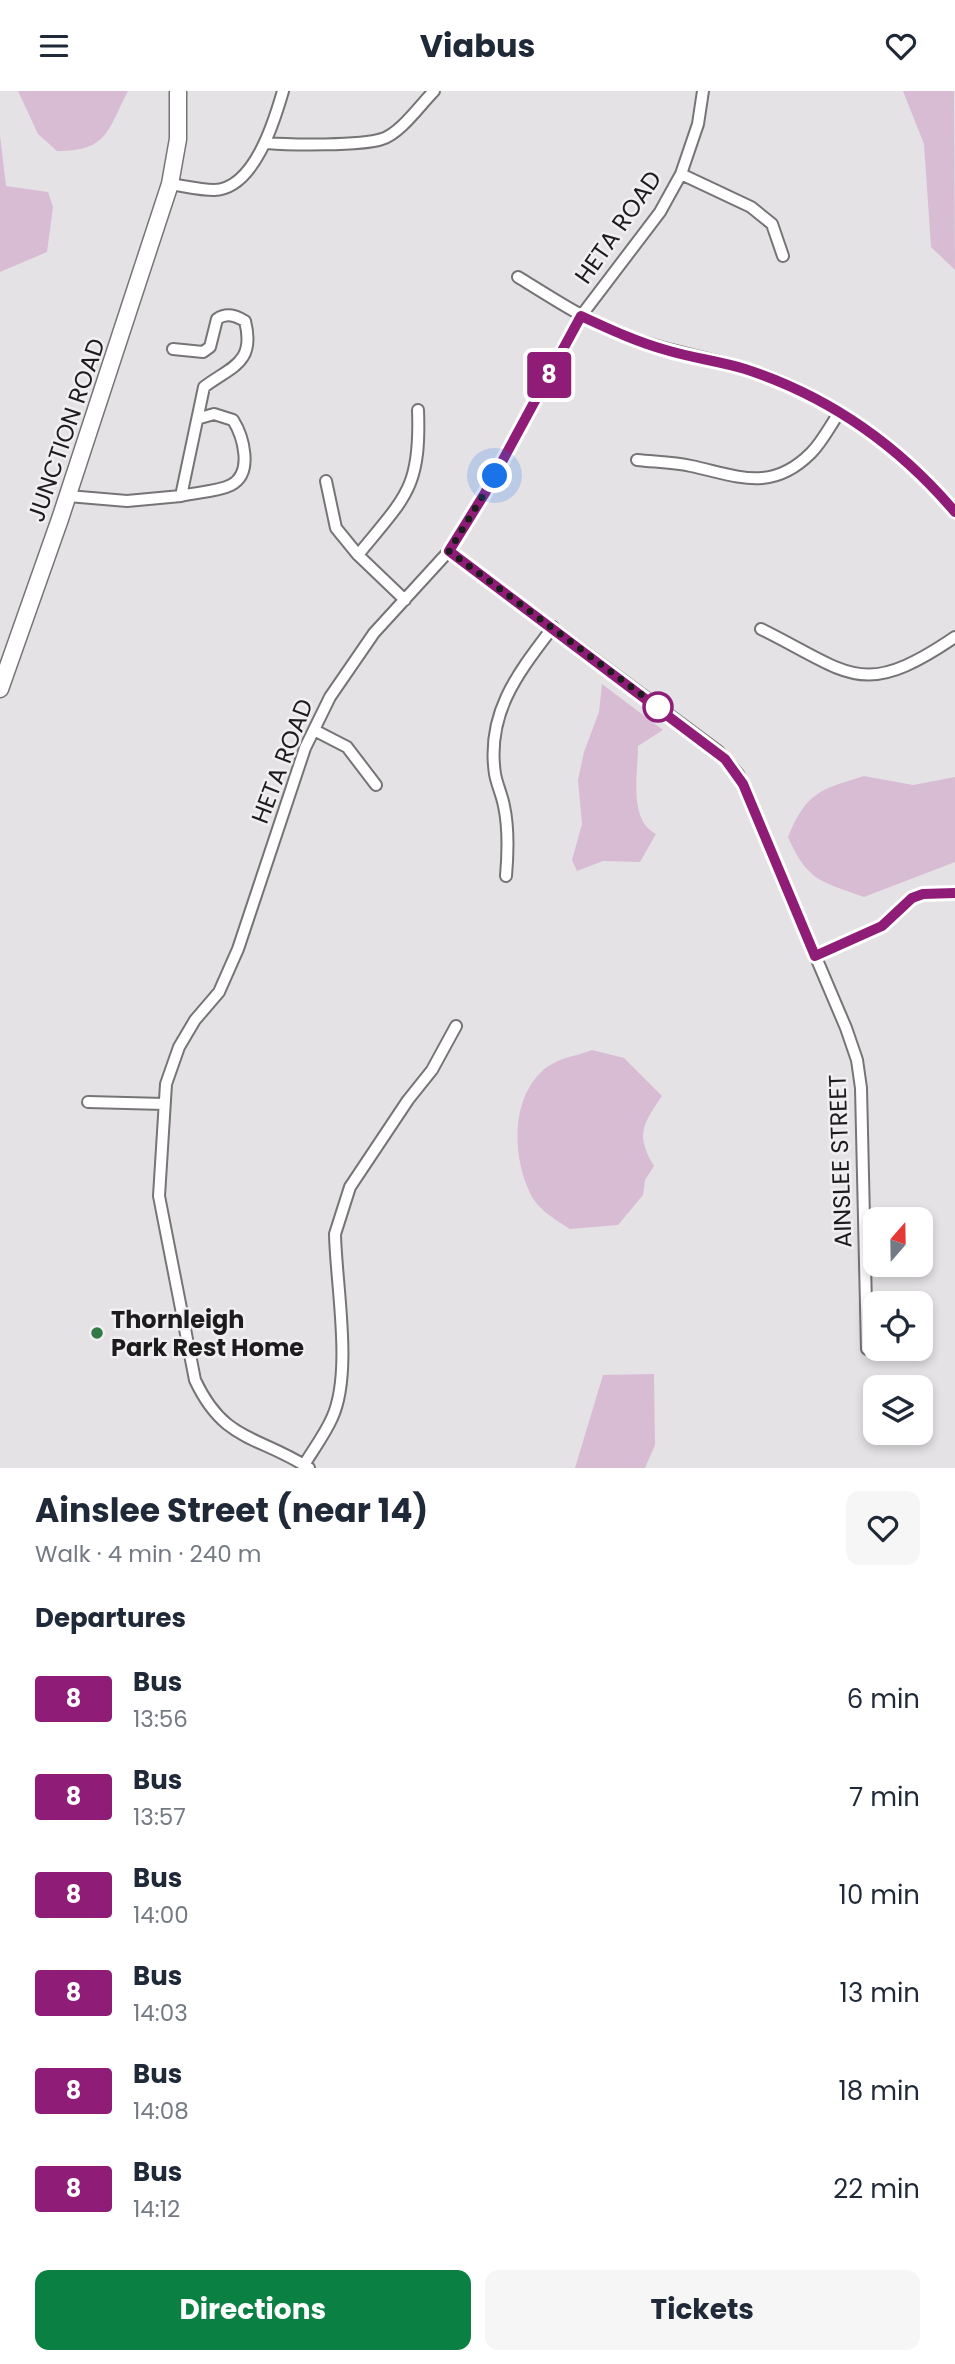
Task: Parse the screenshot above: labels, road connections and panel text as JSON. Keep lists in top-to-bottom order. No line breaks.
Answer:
{"streets":{"highway":["JUNCTION ROAD"],"street":["HETA ROAD","AINSLEE STREET"]},"crossings":[["HETA ROAD","AINSLEE STREET"]],"places":["Thornleigh Park Rest Home"],"lines":["bus line 8"],"north":"top","page":{"header":"Viabus","on_map":"8","heading":[["Ainslee Street (near 14)","Walk · 4 min · 240 m"],"Departures"],"list":[{"mark":"8","name":"Bus","note":"13:56","value":"6 min"},{"mark":"8","name":"Bus","note":"13:57","value":"7 min"},{"mark":"8","name":"Bus","note":"14:00","value":"10 min"},{"mark":"8","name":"Bus","note":"14:03","value":"13 min"},{"mark":"8","name":"Bus","note":"14:08","value":"18 min"},{"mark":"8","name":"Bus","note":"14:12","value":"22 min"}],"buttons":["Directions","Tickets"]}}
